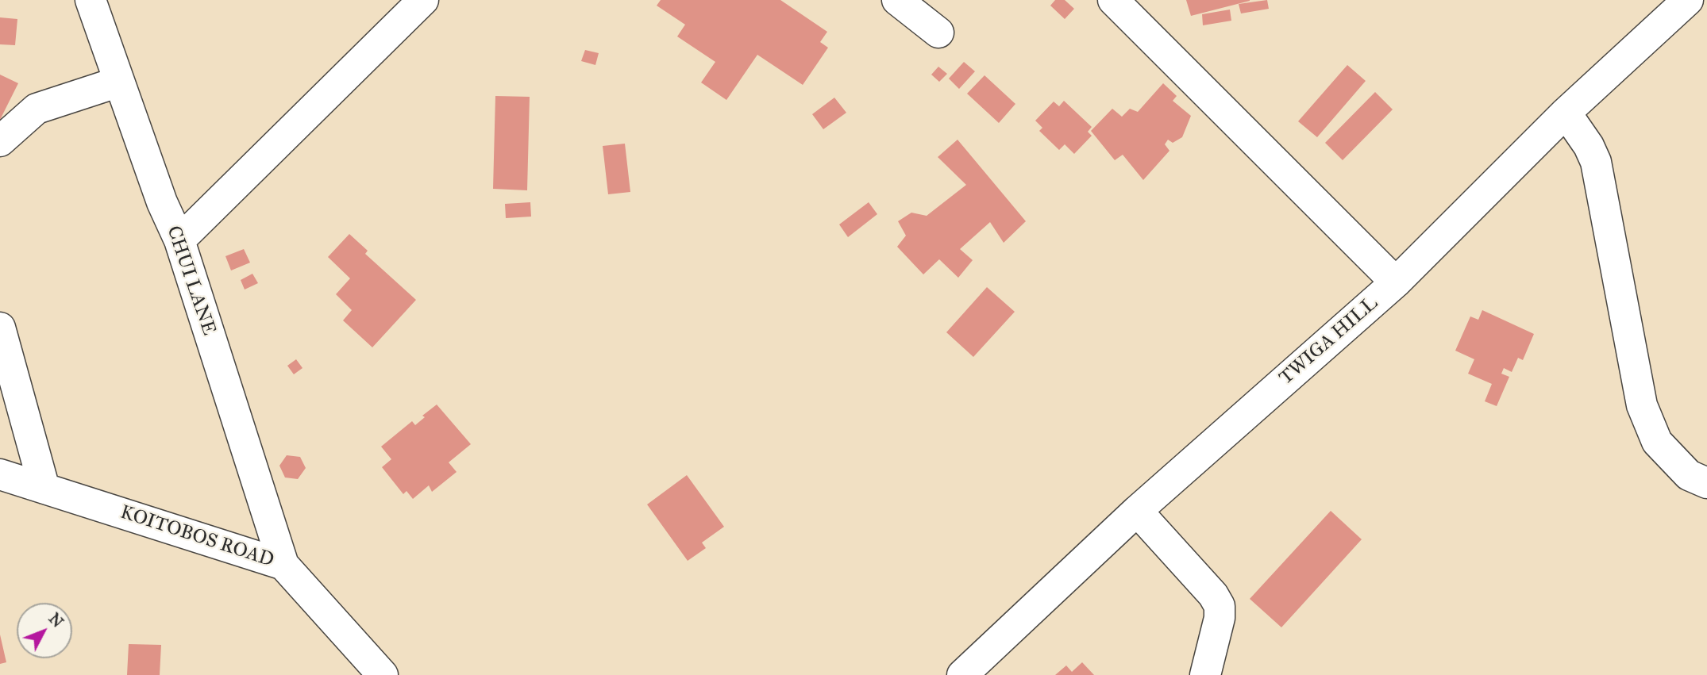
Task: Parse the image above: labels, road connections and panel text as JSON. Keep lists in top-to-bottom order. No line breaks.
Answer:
{"streets":{"street":["CHUI LANE","TWIGA HILL","KOITOBOS ROAD"]},"crossings":[["CHUI LANE","KOITOBOS ROAD"]],"north":"top right"}
